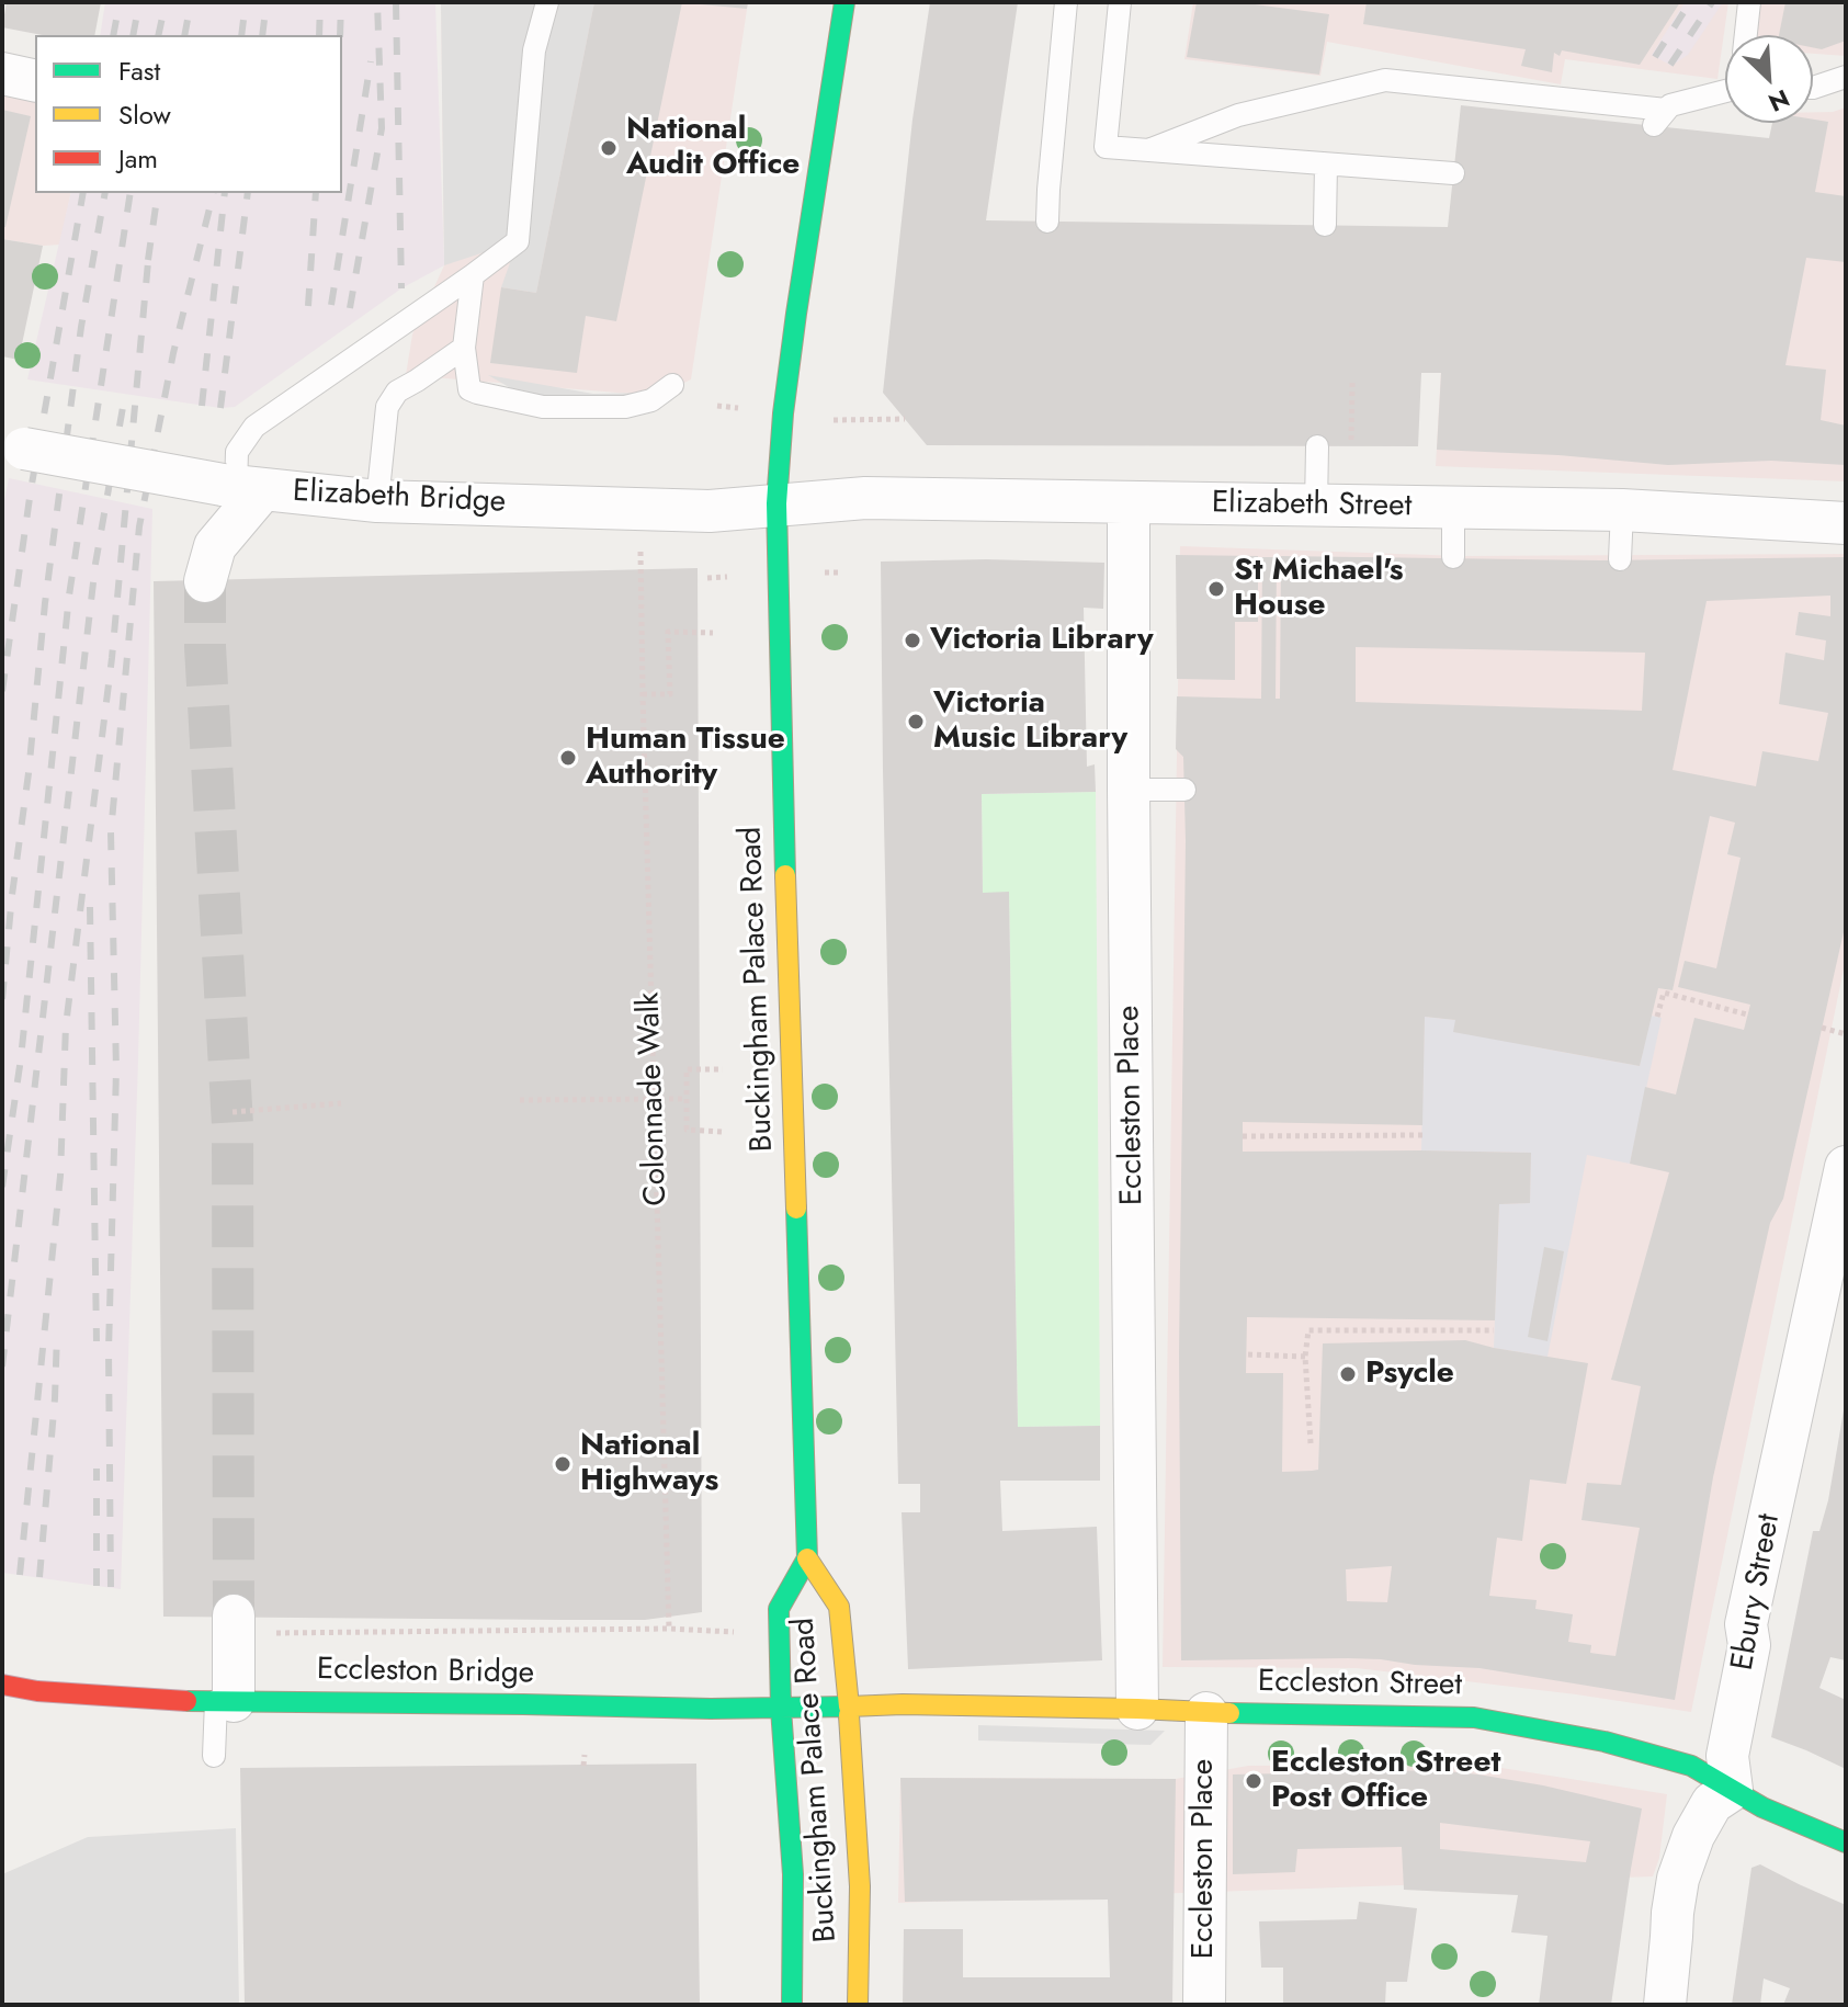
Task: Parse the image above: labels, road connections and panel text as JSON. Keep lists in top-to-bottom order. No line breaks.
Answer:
{"streets":{"main road":["Buckingham Palace Road","Eccleston Bridge","Eccleston Street"],"street":["Elizabeth Bridge","Elizabeth Street","Eccleston Place","Ebury Street"],"path":["Colonnade Walk"]},"crossings":[["Elizabeth Bridge","Elizabeth Street"],["Elizabeth Bridge","Buckingham Palace Road"],["Elizabeth Street","Buckingham Palace Road"],["Elizabeth Street","Eccleston Place"],["Buckingham Palace Road","Eccleston Bridge"],["Buckingham Palace Road","Eccleston Street"],["Eccleston Place","Eccleston Street"],["Ebury Street","Eccleston Street"],["Eccleston Bridge","Eccleston Street"]],"places":["National Audit Office","St Michael's House","Victoria Library","Victoria Music Library","Human Tissue Authority","Psycle","National Highways","Eccleston Street Post Office"],"legend":["Fast","Slow","Jam"],"north":"bottom right"}
